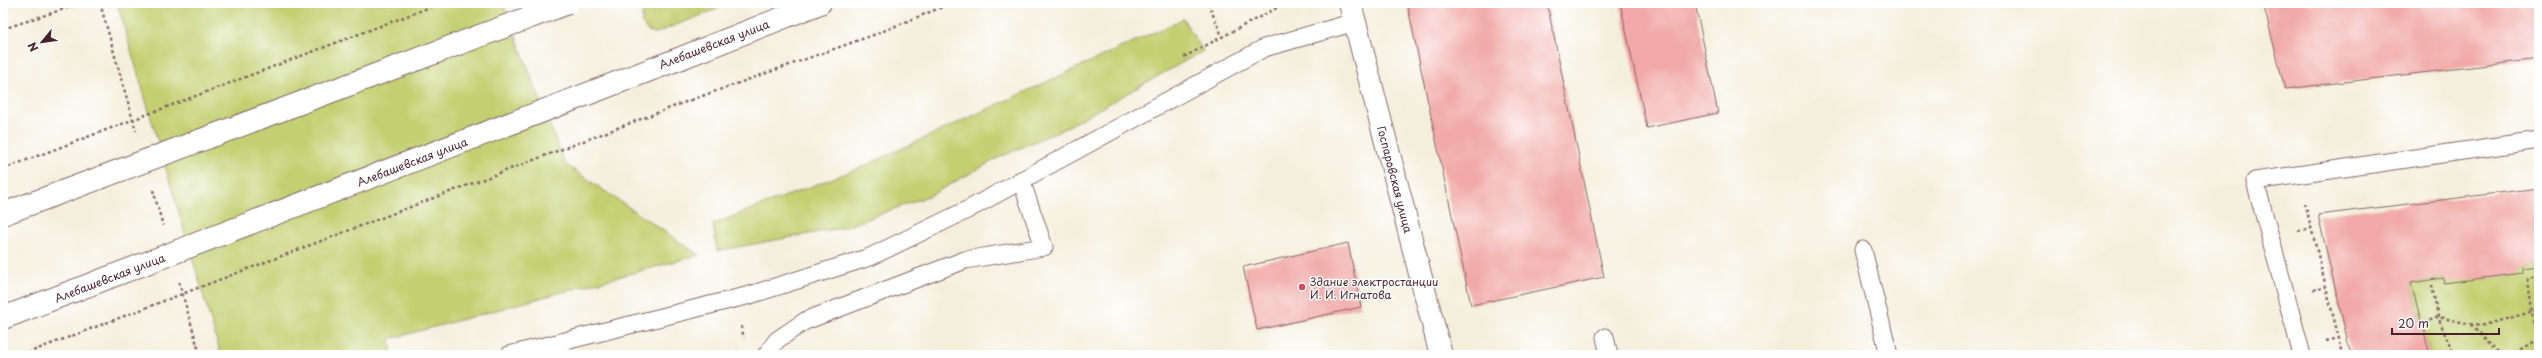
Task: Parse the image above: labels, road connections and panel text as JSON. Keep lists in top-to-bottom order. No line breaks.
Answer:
{"streets":{"main road":["Алебашевская улица","Госпаровская улица"]},"places":["Здание электростанции И. И. Игнатова"],"scale_bar":"20 m","north":"bottom left"}
